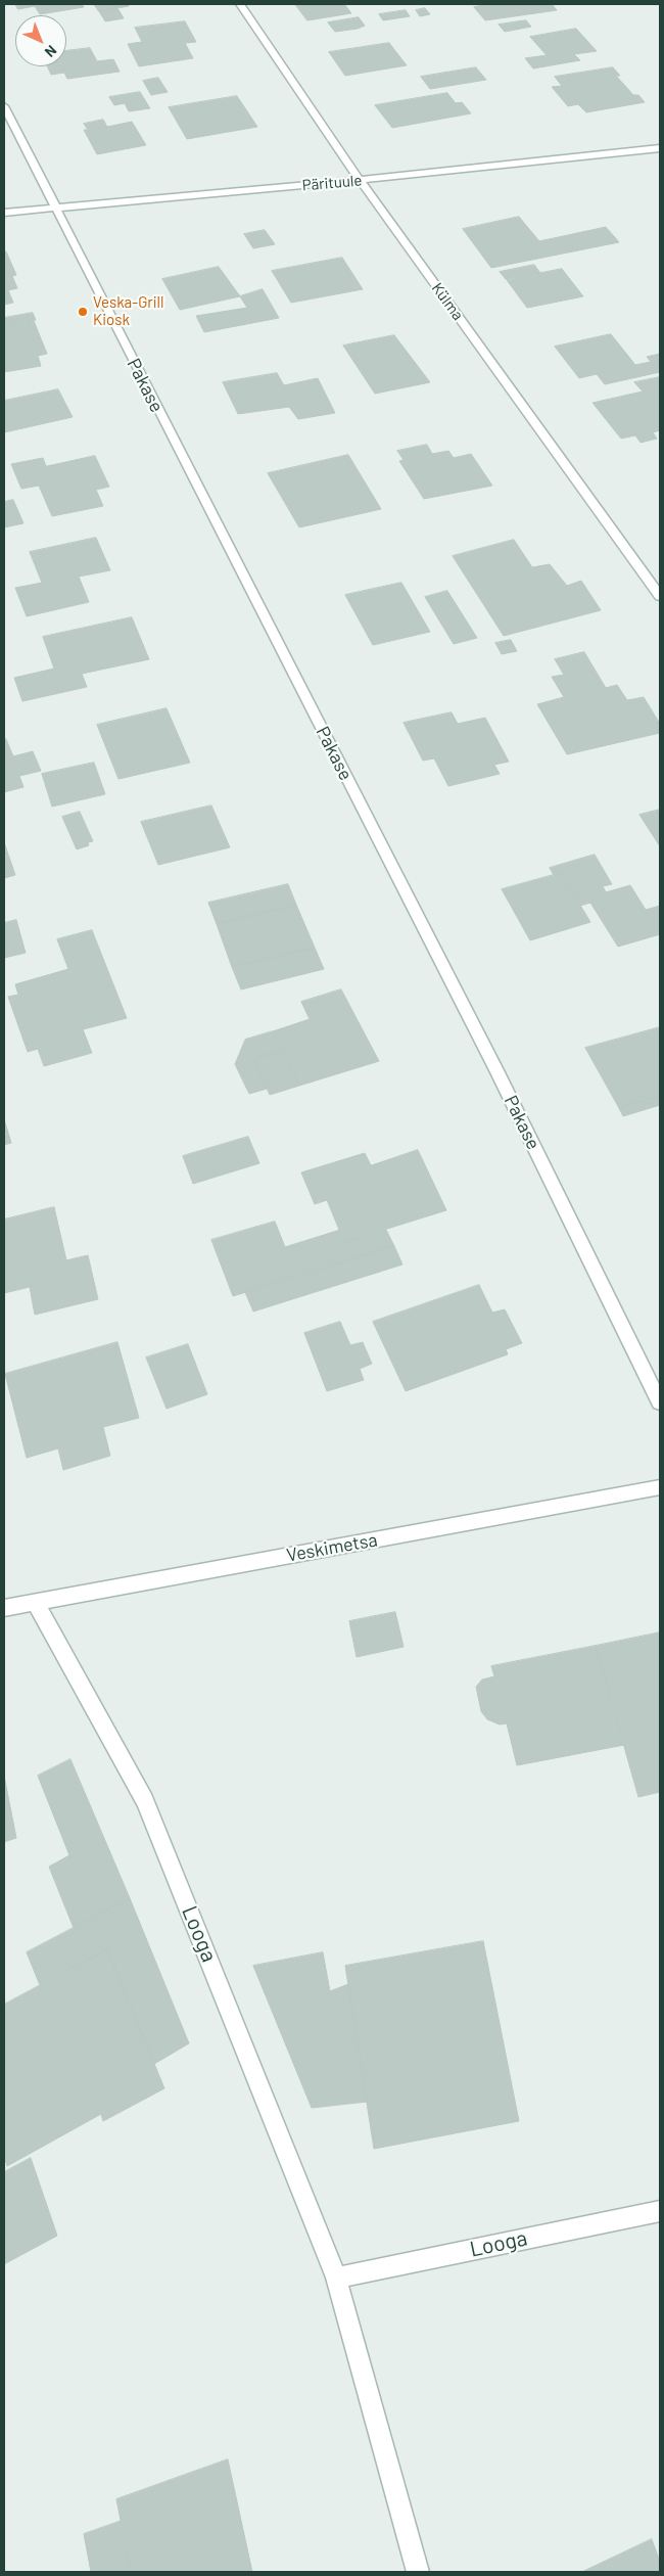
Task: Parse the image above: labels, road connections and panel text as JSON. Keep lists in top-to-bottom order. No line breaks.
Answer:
{"streets":{"street":["Pärituule","Külma","Pakase","Veskimetsa","Looga"]},"crossings":[["Pärituule","Külma"],["Pärituule","Pakase"],["Veskimetsa","Looga"]],"places":["Veska-Grill Kiosk"],"north":"bottom right"}
